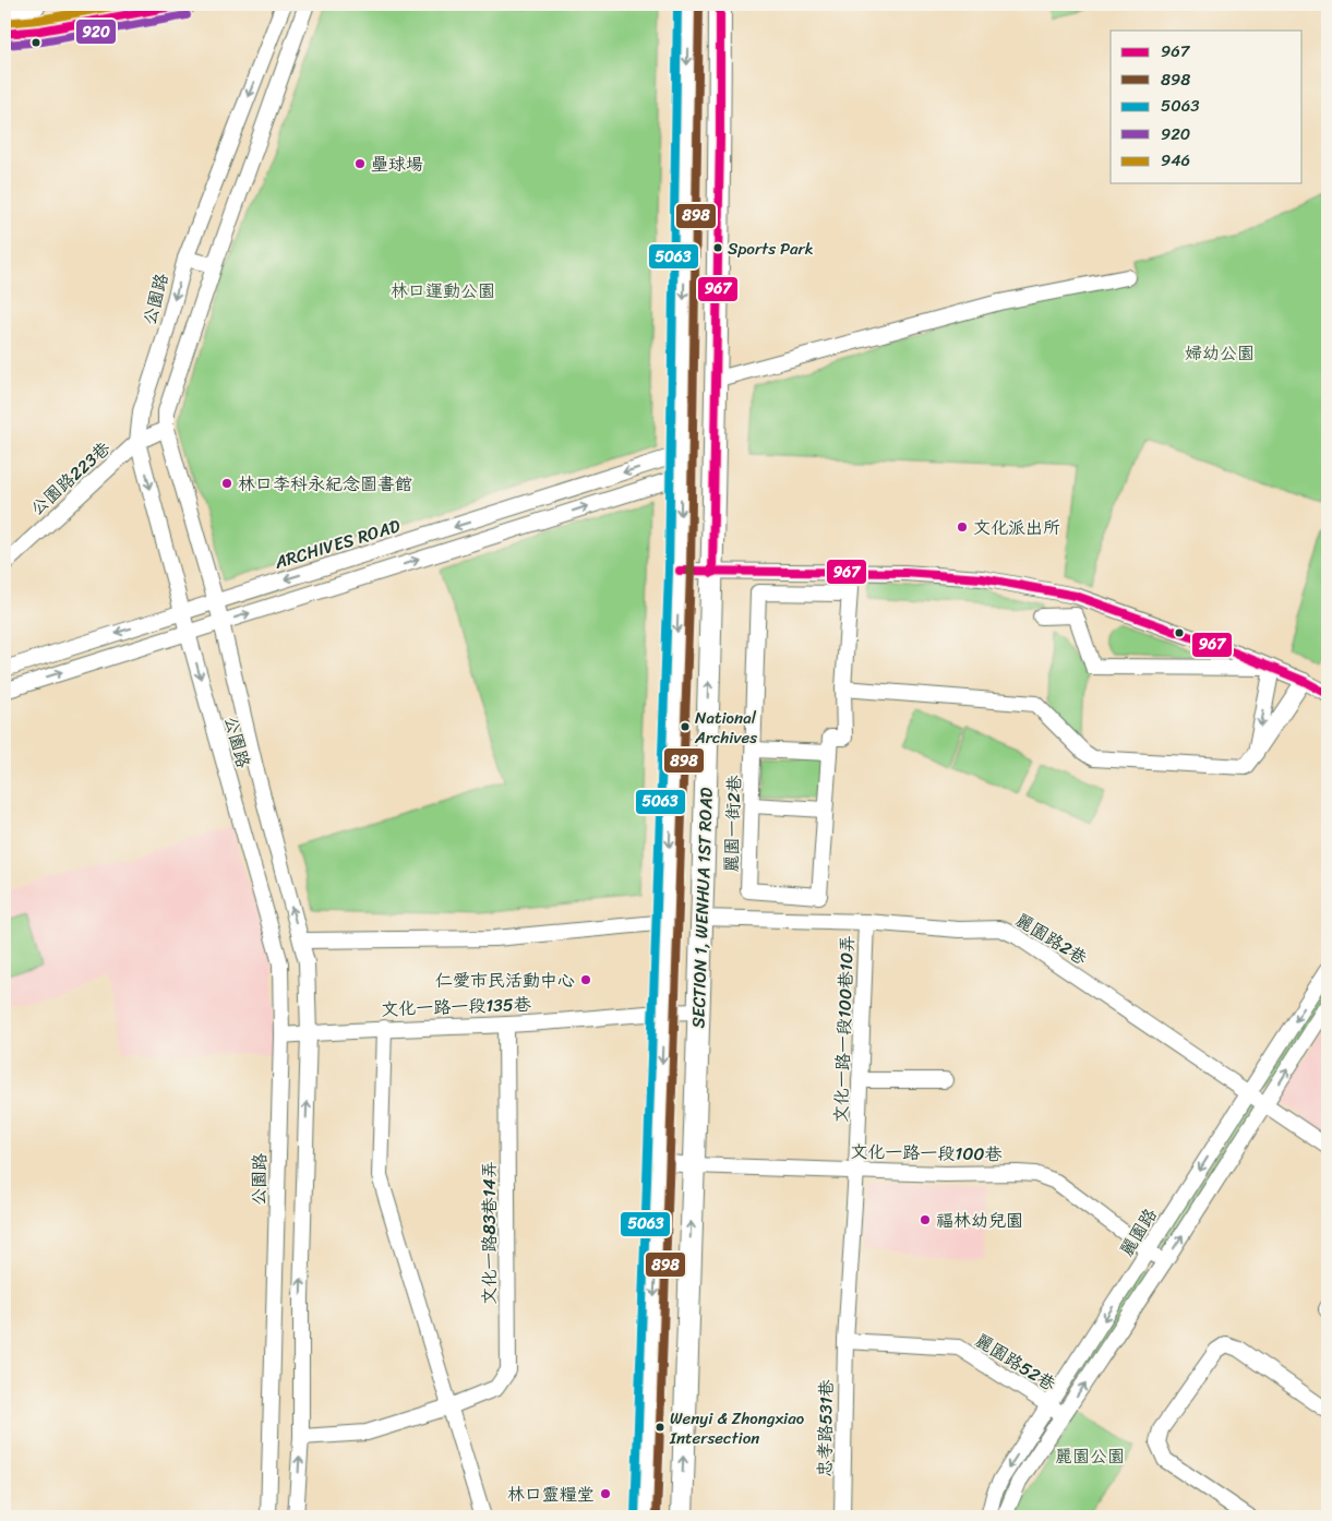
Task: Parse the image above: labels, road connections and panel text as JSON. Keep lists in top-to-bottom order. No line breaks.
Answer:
{"streets":{"main road":["SECTION 1, WENHUA 1ST ROAD"],"street":["公園路","公園路223巷","ARCHIVES ROAD","麗園一街2巷","麗園路2巷","文化一路一段135巷","文化一路一段100巷10弄","文化一路一段100巷","麗園路","文化一路83巷14弄","麗園路52巷","忠孝路531巷"]},"crossings":[["公園路","公園路223巷"],["公園路","ARCHIVES ROAD"],["公園路","文化一路一段135巷"],["公園路","文化一路83巷14弄"],["ARCHIVES ROAD","SECTION 1, WENHUA 1ST ROAD"],["SECTION 1, WENHUA 1ST ROAD","麗園路2巷"],["SECTION 1, WENHUA 1ST ROAD","文化一路一段135巷"],["SECTION 1, WENHUA 1ST ROAD","文化一路一段100巷"],["麗園路2巷","文化一路一段100巷10弄"],["麗園路2巷","麗園路"],["文化一路一段135巷","文化一路83巷14弄"],["文化一路一段100巷10弄","文化一路一段100巷"],["文化一路一段100巷10弄","麗園路52巷"],["文化一路一段100巷10弄","忠孝路531巷"],["文化一路一段100巷","麗園路"],["麗園路","麗園路52巷"],["麗園路52巷","忠孝路531巷"]],"parks":["林口運動公園","婦幼公園","麗園公園"],"places":["壘球場","Sports Park","林口李科永紀念圖書館","文化派出所","National Archives","仁愛市民活動中心","福林幼兒園","Wenyi & Zhongxiao Intersection","林口靈糧堂"],"lines":["transit line 967","transit line 898","transit line 5063","transit line 946","transit line 920"],"legend":["967","898","5063","920","946"]}
